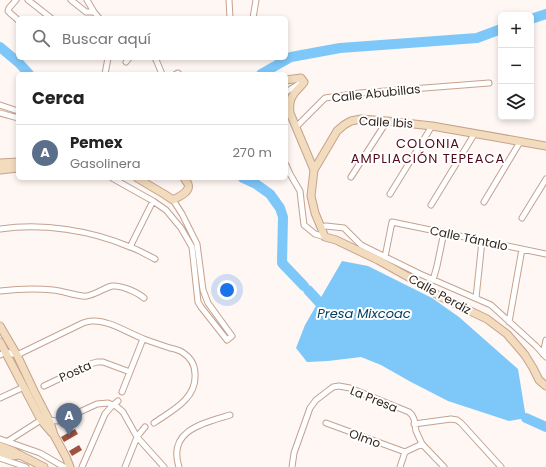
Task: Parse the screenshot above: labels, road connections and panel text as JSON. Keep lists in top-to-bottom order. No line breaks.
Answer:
{"streets":{"street":["Calle Abubillas","Calle Ibis","Calle Tántalo","Calle Perdiz","Posta","La Presa","Olmo"]},"crossings":[["Calle Ibis","Calle Perdiz"],["Calle Tántalo","Calle Perdiz"]],"districts":["COLONIA AMPLIACIÓN TEPEACA"],"water":["Presa Mixcoac"],"page":{"map_buttons":["+","−"],"search":"Buscar aquí","heading":"Cerca","list":[{"mark":"A","name":"Pemex","note":"Gasolinera","value":"270 m"}],"pins":"A"}}
